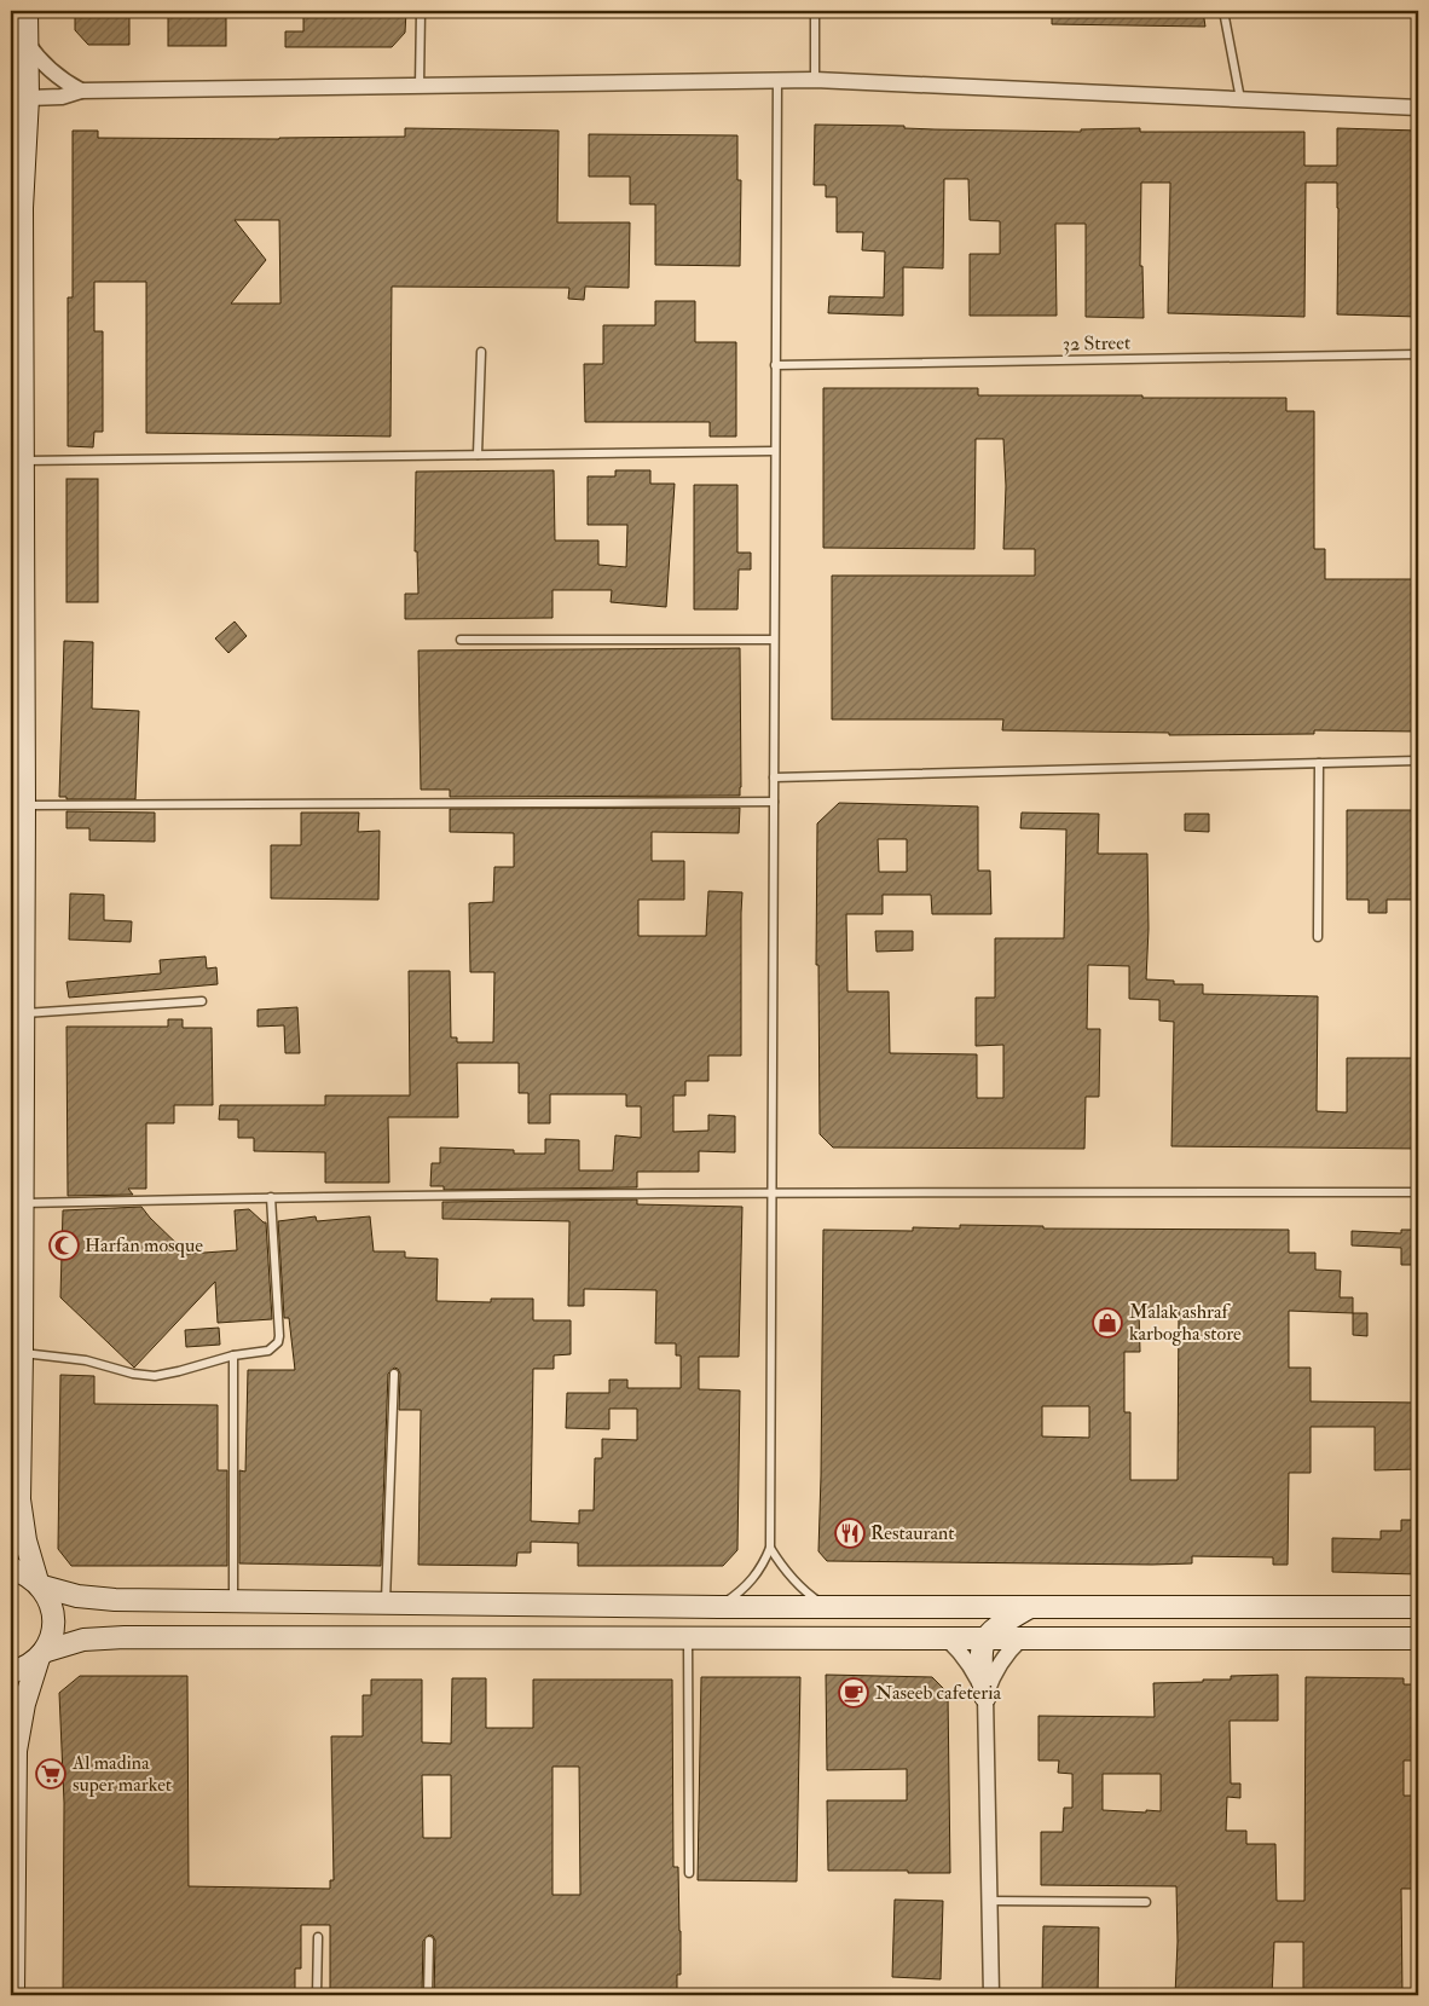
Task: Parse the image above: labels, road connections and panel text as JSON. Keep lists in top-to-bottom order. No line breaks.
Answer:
{"streets":{"lane":["32 Street"]},"places":{"mosque":["Harfan mosque"],"shop":["Malak ashraf karbogha store"],"restaurant":["Restaurant"],"cafe":["Naseeb cafeteria"],"supermarket":["Al madina super market"]}}
